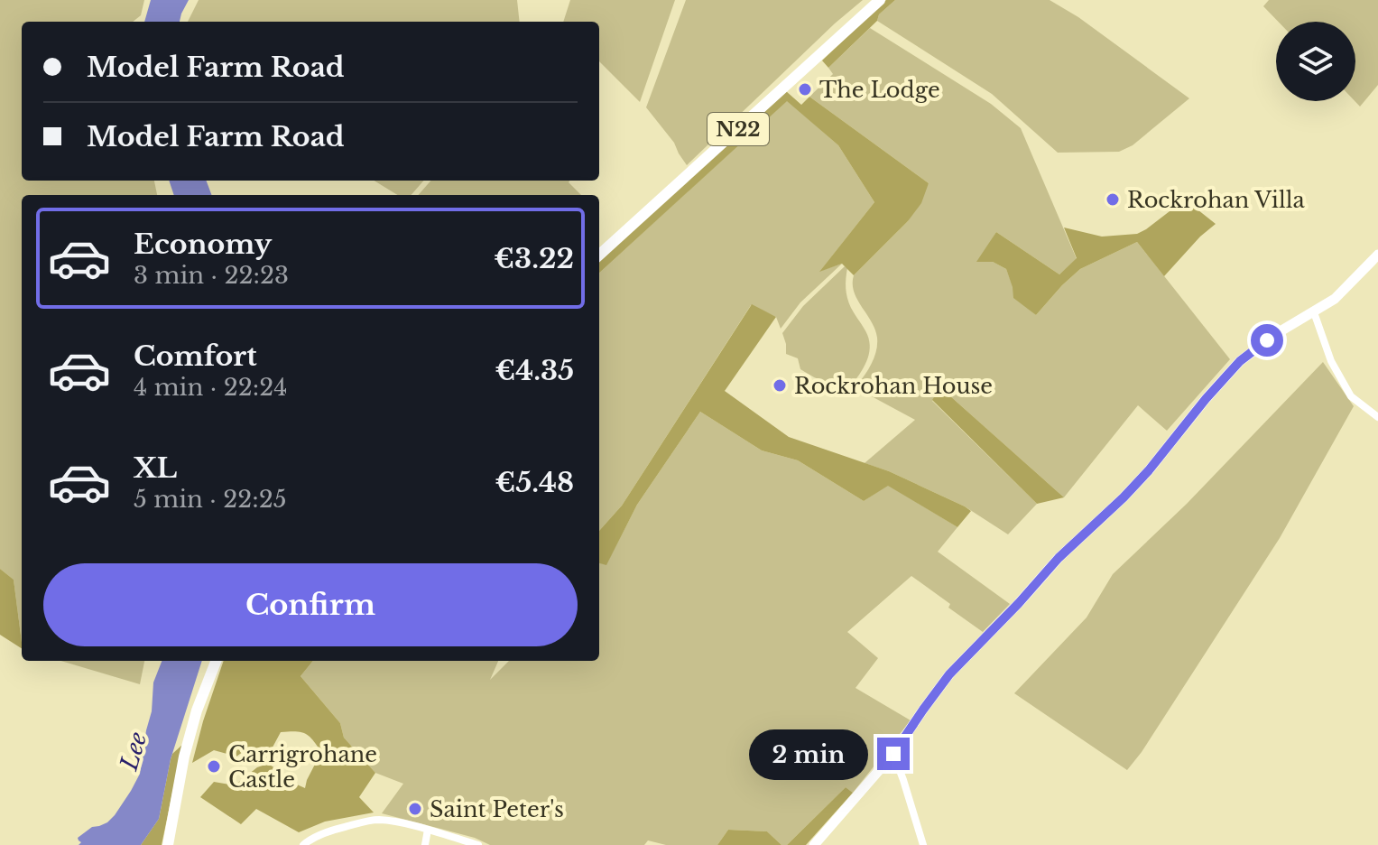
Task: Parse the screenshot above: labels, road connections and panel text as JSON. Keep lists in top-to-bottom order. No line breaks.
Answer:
{"streets":{"highway":["N22"]},"water":["Lee"],"places":["The Lodge","Rockrohan Villa","Rockrohan House","Carrigrohane Castle","Saint Peter's"],"page":{"banner":["Model Farm Road","Model Farm Road"],"list":[{"name":"Economy","note":"3 min · 22:23","value":"€3.22"},{"name":"Comfort","note":"4 min · 22:24","value":"€4.35"},{"name":"XL","note":"5 min · 22:25","value":"€5.48"}],"buttons":"Confirm","bubble":"2 min"}}
